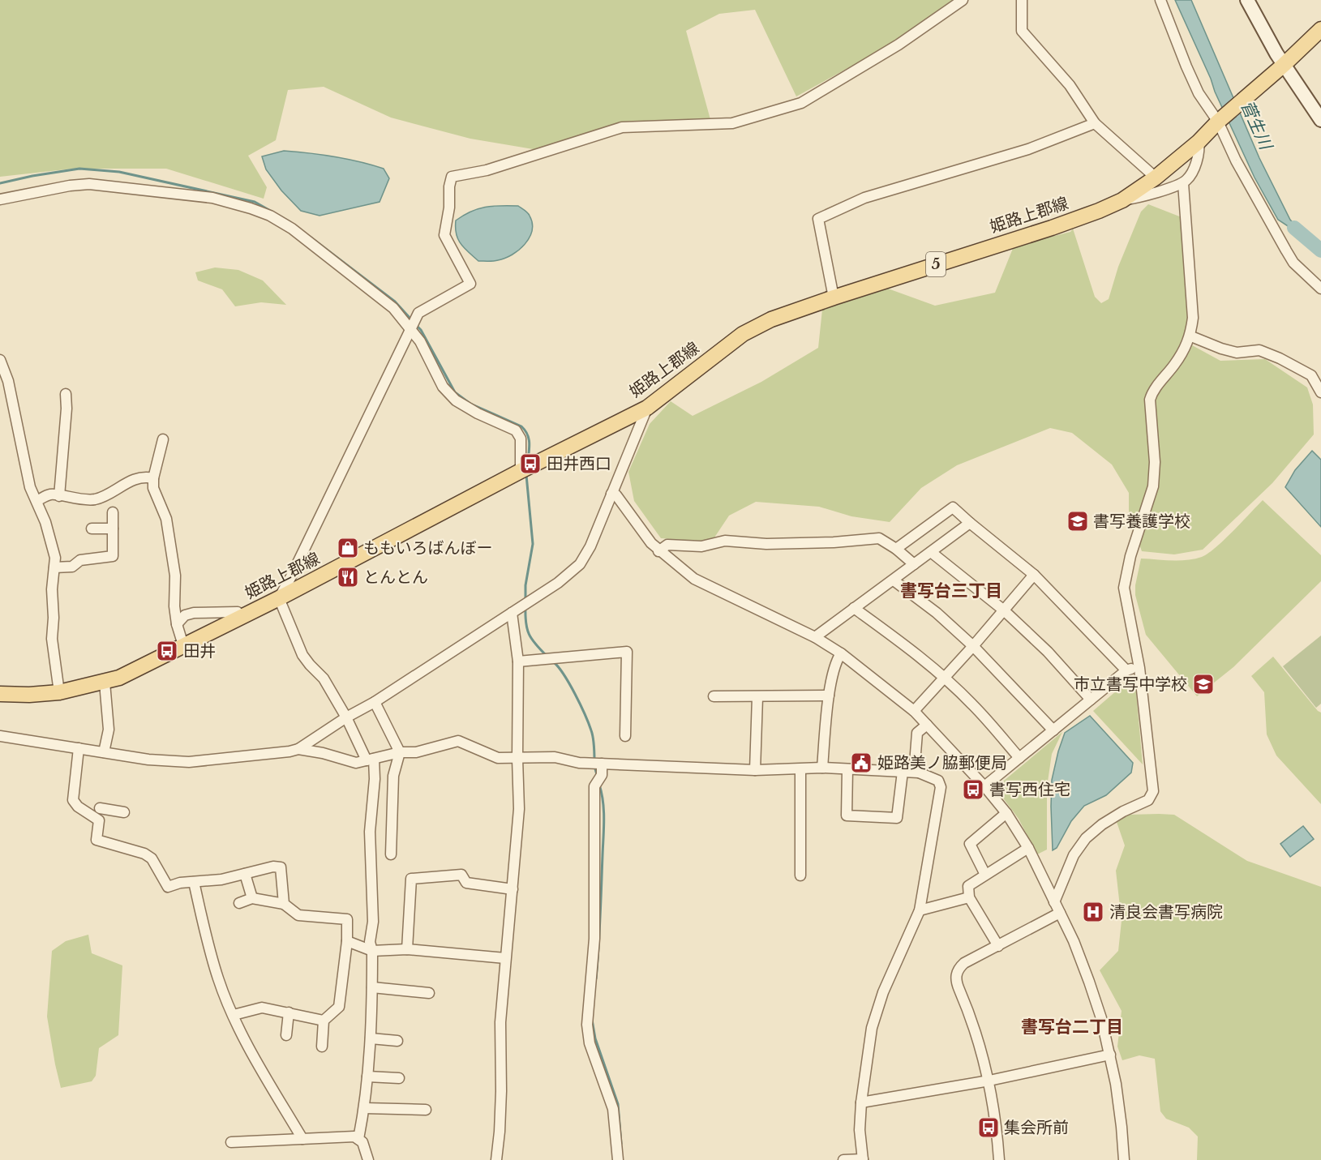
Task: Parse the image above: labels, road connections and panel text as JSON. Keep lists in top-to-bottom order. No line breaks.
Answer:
{"streets":{"main road":["姫路上郡線","5"]},"districts":["書写台三丁目","書写台二丁目"],"water":["菅生川"],"places":{"bus stop":["田井西口","田井","書写西住宅","集会所前"],"school or university":["書写養護学校","市立書写中学校"],"shop":["ももいろばんぼー"],"restaurant":["とんとん"],"public building":["姫路美ノ脇郵便局"],"hospital":["清良会書写病院"]}}
